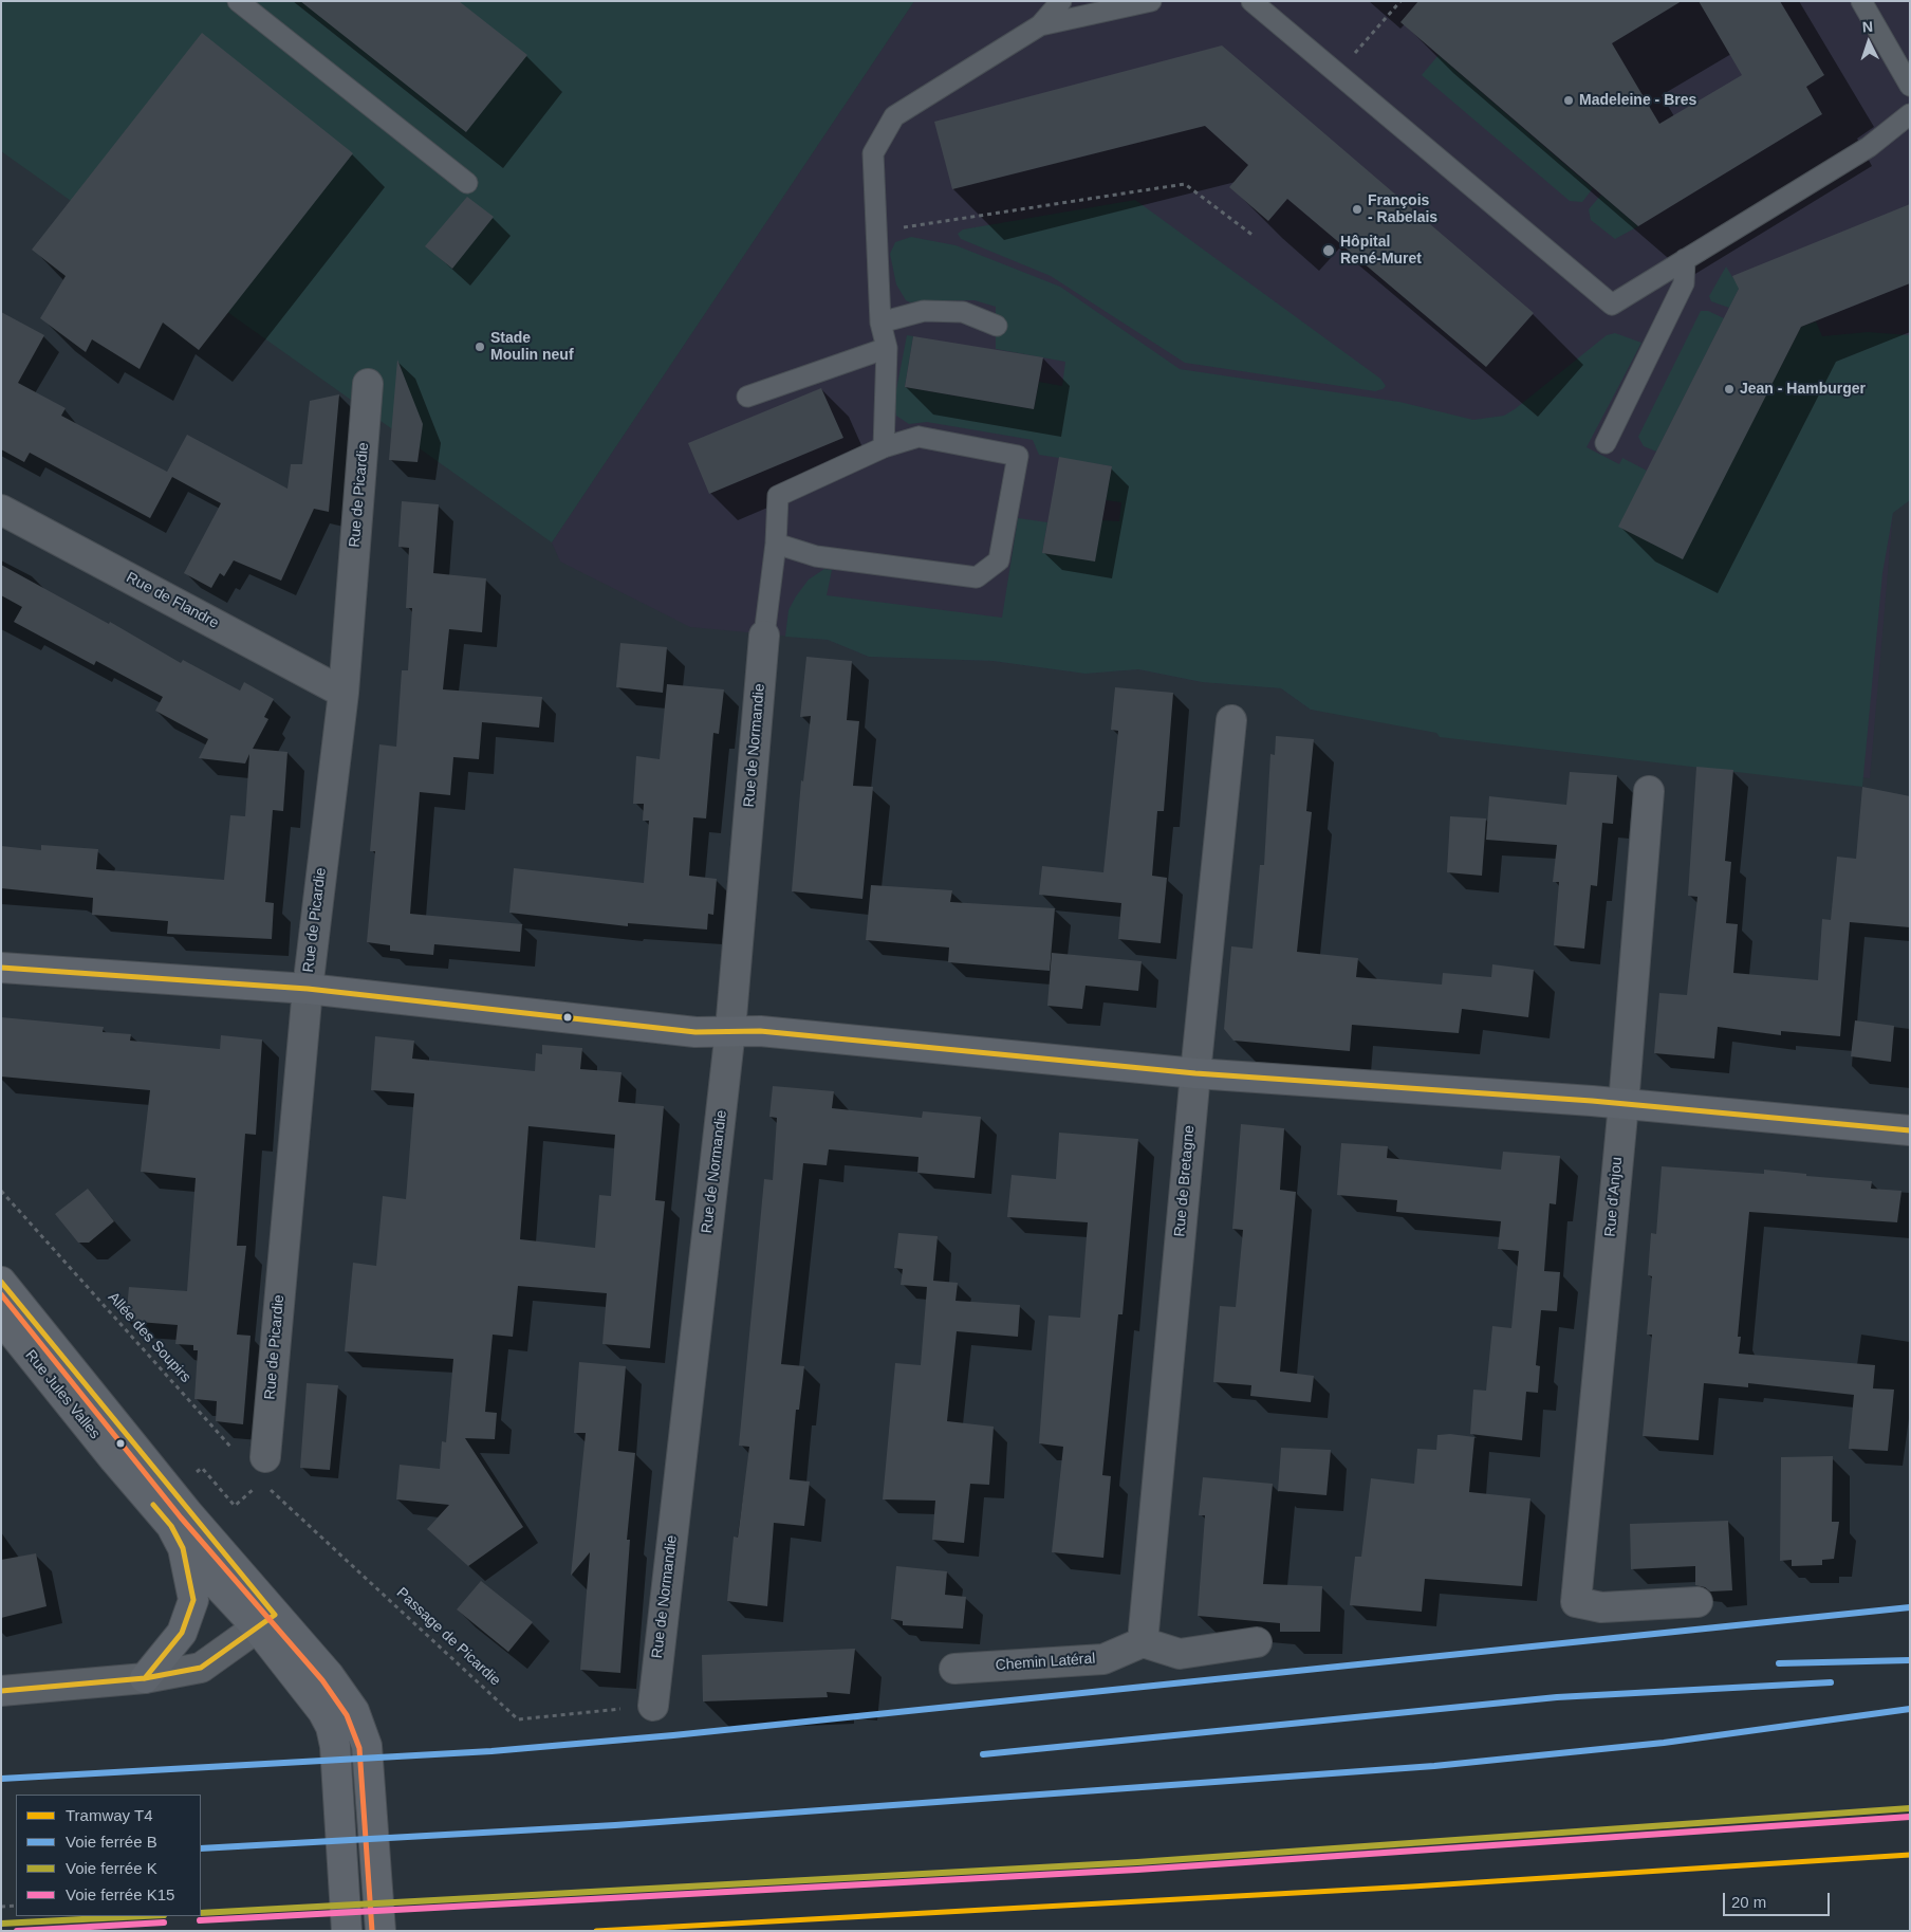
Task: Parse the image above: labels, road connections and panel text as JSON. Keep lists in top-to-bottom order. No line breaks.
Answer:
{"streets":{"street":["Rue de Picardie","Rue de Flandre","Rue de Normandie","Rue de Bretagne","Rue d'Anjou","Rue Jules Valles","Chemin Latéral"],"path":["Allée des Soupirs","Passage de Picardie"]},"crossings":[["Rue de Picardie","Rue de Flandre"],["Rue de Picardie","Passage de Picardie"],["Rue de Normandie","Passage de Picardie"],["Rue de Bretagne","Chemin Latéral"]],"places":["Madeleine - Bres","François - Rabelais","Hôpital René-Muret","Stade Moulin neuf","Jean - Hamburger"],"lines":["rail line B","rail line K","rail line K15","tram line T4"],"legend":["Tramway T4","Voie ferrée B","Voie ferrée K","Voie ferrée K15"],"scale_bar":"20 m","north":"top"}
